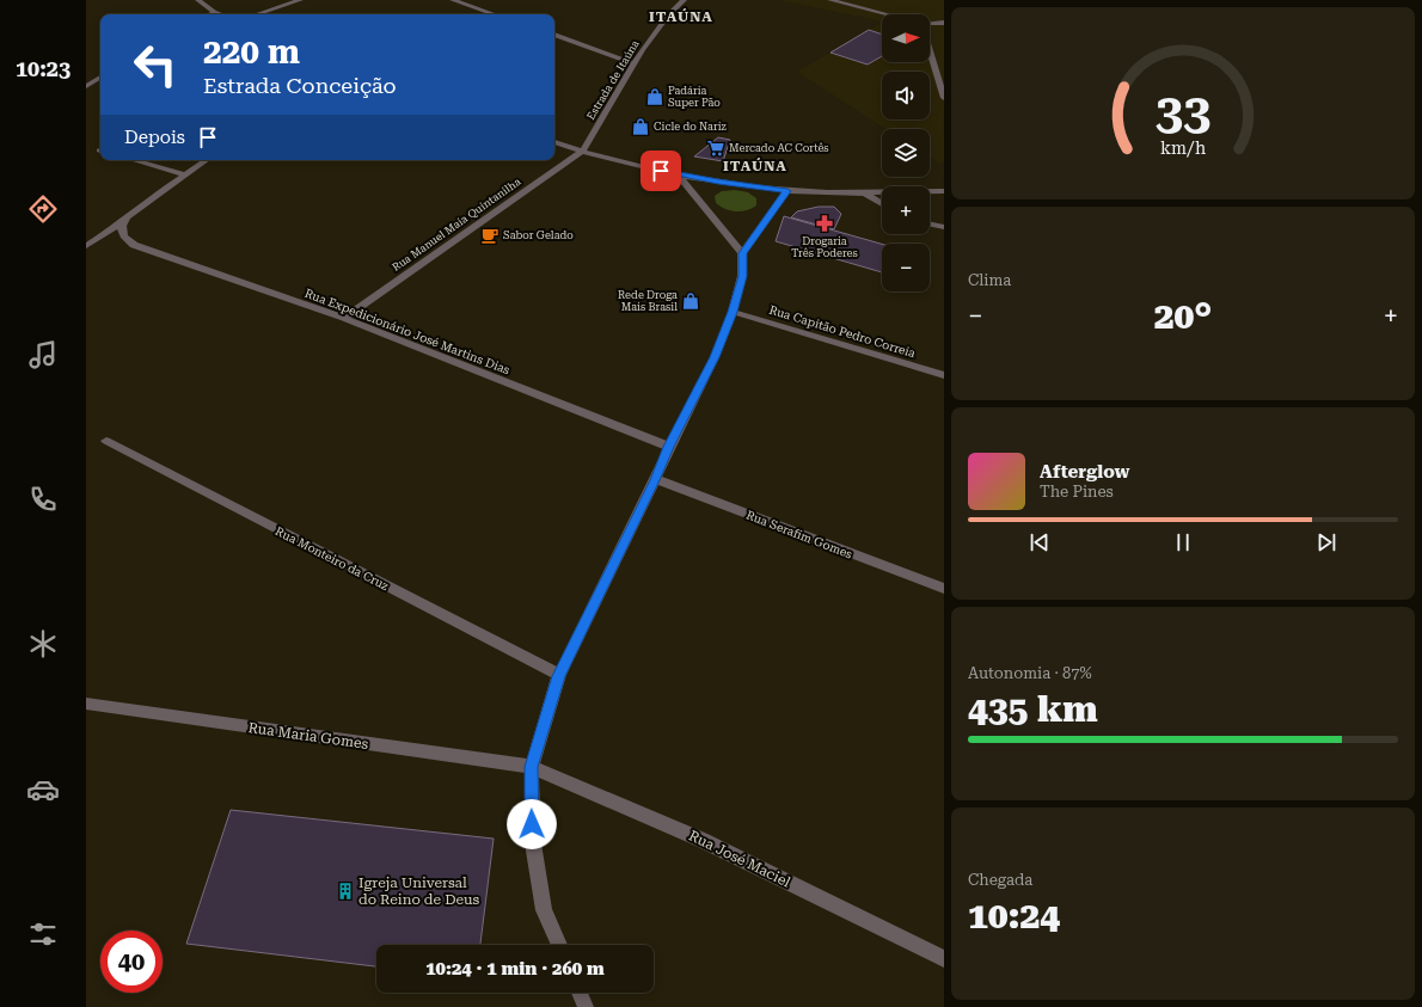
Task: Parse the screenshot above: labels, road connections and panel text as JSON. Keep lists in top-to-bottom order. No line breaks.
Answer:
{"streets":{"street":["Estrada de Itaúna","Rua Manuel Maia Quintanilha","Rua Expedicionário José Martins Dias","Rua Capitão Pedro Correia","Rua Serafim Gomes","Rua Monteiro da Cruz","Rua Maria Gomes","Rua José Maciel"]},"crossings":[["Estrada de Itaúna","Rua Manuel Maia Quintanilha"],["Rua Manuel Maia Quintanilha","Rua Expedicionário José Martins Dias"],["Rua Maria Gomes","Rua José Maciel"]],"districts":["ITAÚNA","ITAÚNA"],"places":{"shop":["Padária Super Pão","Cicle do Nariz","Rede Droga Mais Brasil"],"supermarket":["Mercado AC Cortês"],"pharmacy":["Drogaria Três Poderes"],"cafe":["Sabor Gelado"],"building":["Igreja Universal do Reino de Deus"]},"north":"right","page":{"tabs":"10:23","map_buttons":["+","−"],"turn":["220 m","Estrada Conceição"],"then":"Depois","tile":["Clima",["Autonomia · 87%","435 km"],["Chegada","10:24"]],"heat":["−","20°","+"],"song":["Afterglow","The Pines"],"limit":"40","trip":"10:24 · 1 min · 260 m","gauge":["33","km/h"]}}
